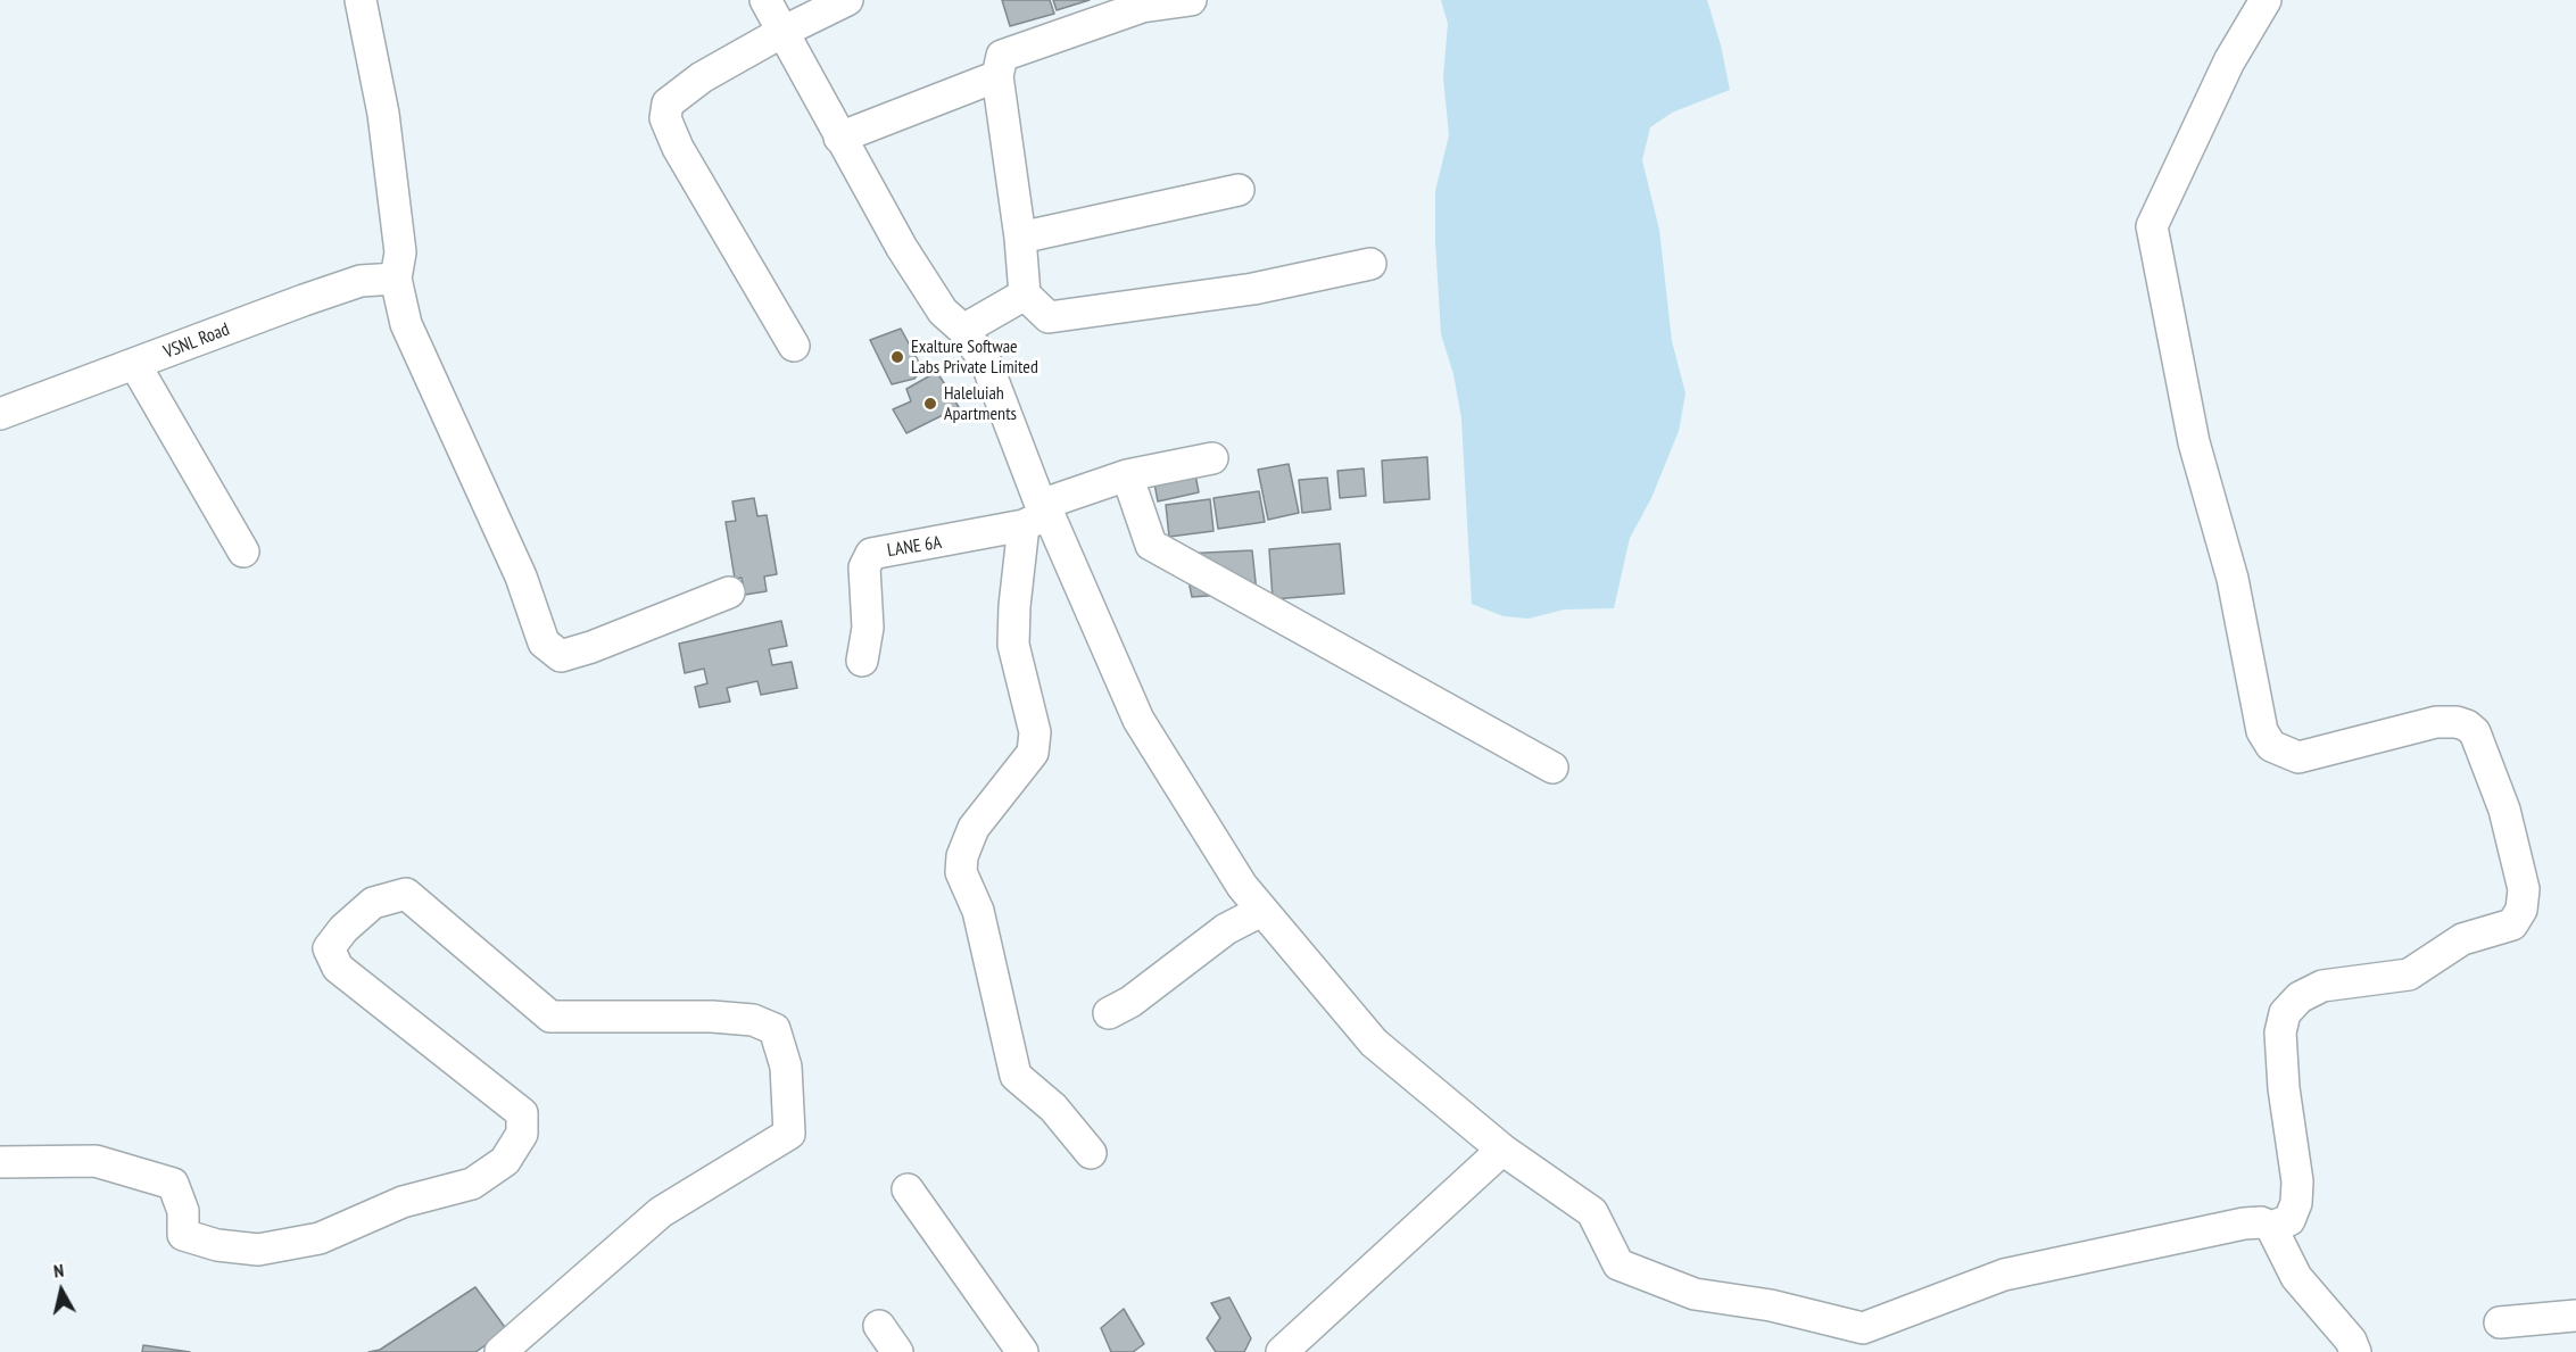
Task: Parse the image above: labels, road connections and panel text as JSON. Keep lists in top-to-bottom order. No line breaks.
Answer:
{"streets":{"street":["VSNL Road","LANE 6A"]},"places":["Exalture Softwae Labs Private Limited","Haleluiah Apartments"],"north":"top"}
